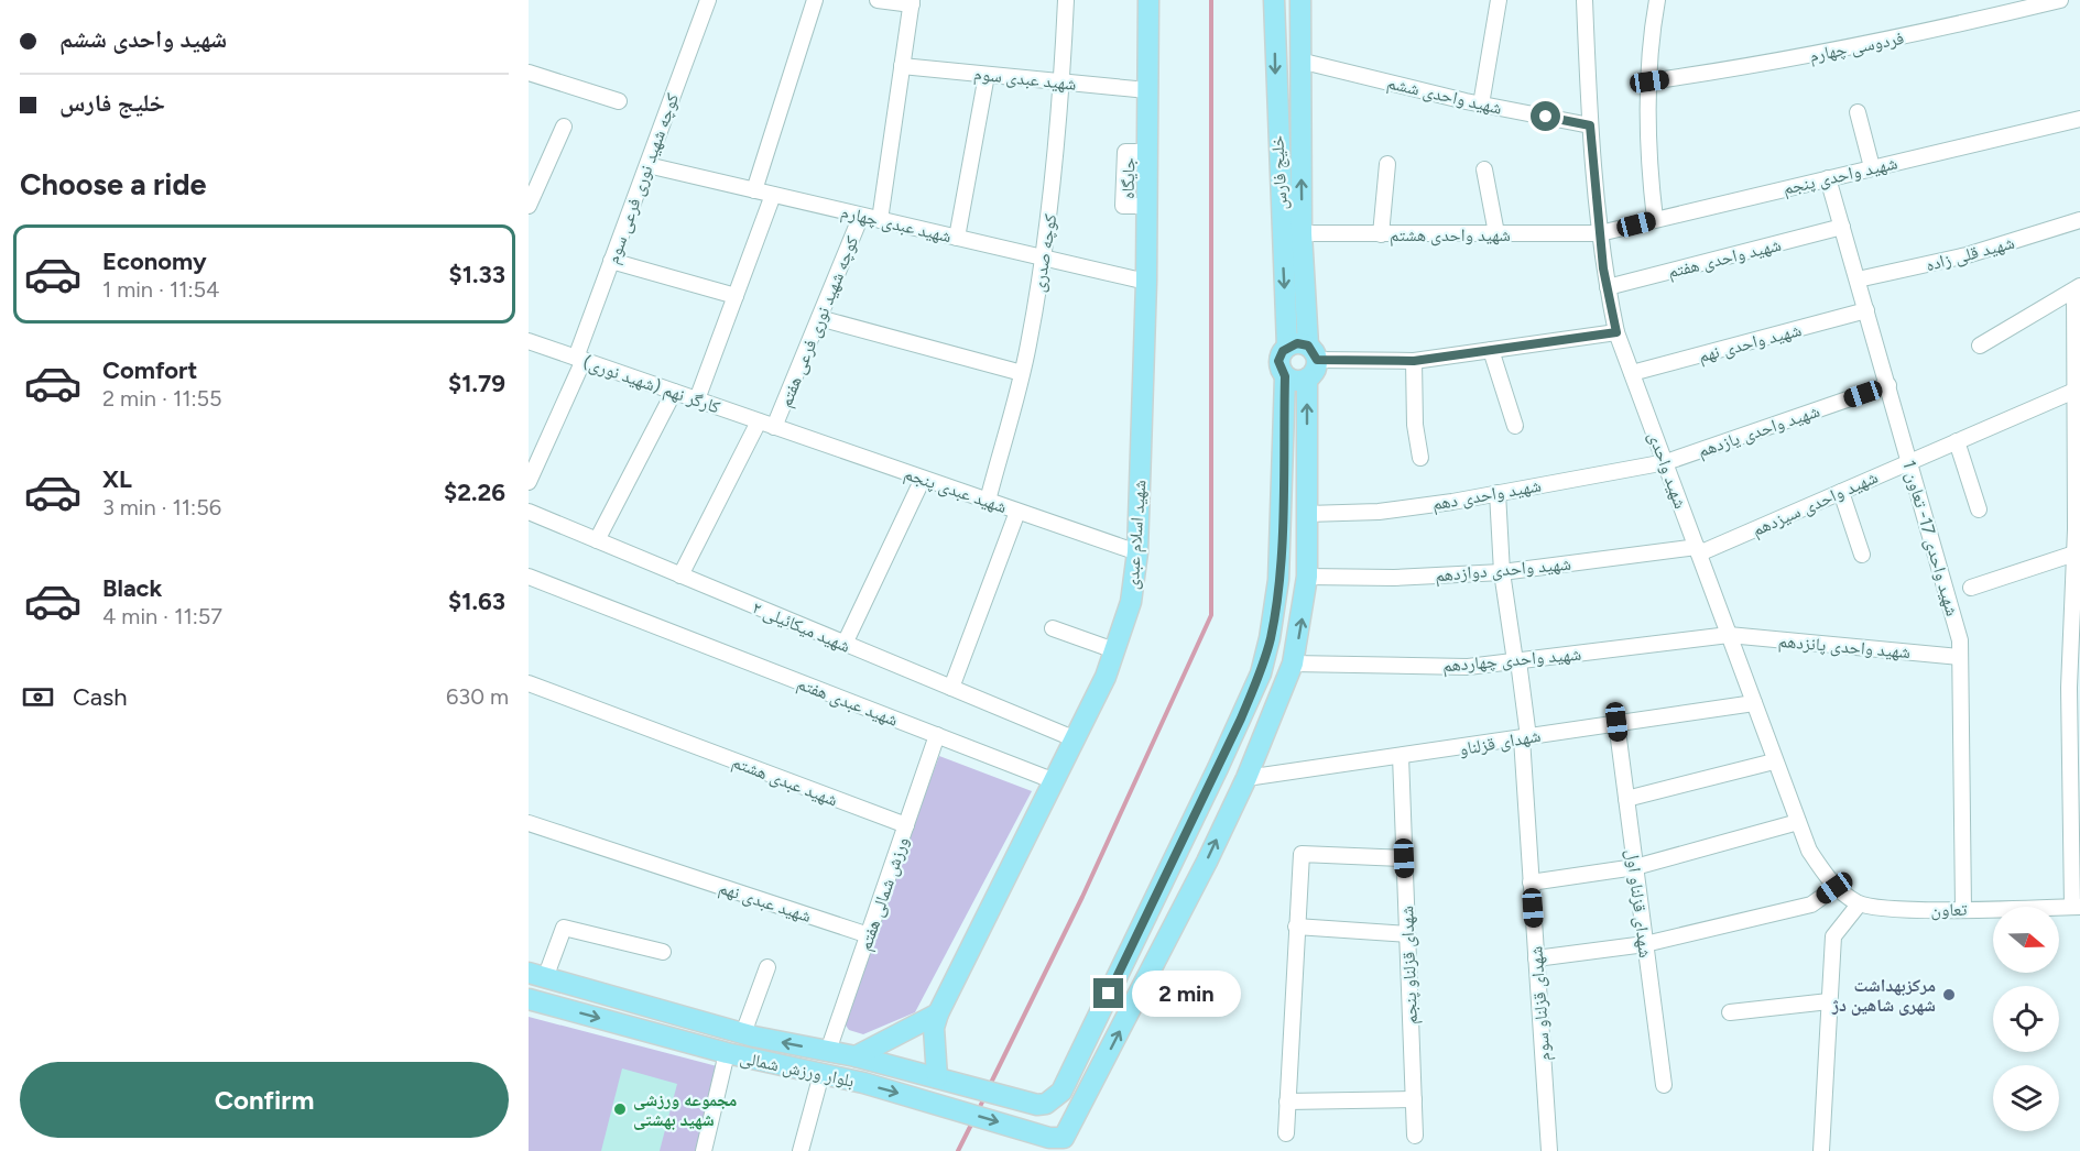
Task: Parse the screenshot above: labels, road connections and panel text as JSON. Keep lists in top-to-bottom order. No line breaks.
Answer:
{"streets":{"main road":["خلیج فارس","شهید اسلام عبدی","بلوار ورزش شمالی"],"street":["فردوسی چهارم","شهید عبدی سوم","شهید واحدی ششم","شهید واحدی پنجم","کوچه شهید نوری فرعی سوم","شهید عبدی چهارم","شهید واحدی هشتم","کوچه صدری","شهید قلی زاده","شهید واحدی هفتم","کوچه شهید نوری فرعی هفتم","شهید واحدی نهم","کارگر نهم (شهید نوری)","شهید واحدی یازدهم","شهید واحدی","شهید عبدی پنجم","شهید واحدی دهم","شهید واحدی سیزدهم","شهید واحدی 17- تعاون 1","شهید واحدی دوازدهم","شهید میکائیلی ۲","شهید واحدی پانزدهم","شهید واحدی چهاردهم","شهید عبدی هفتم","شهدای قزلناو","شهید عبدی هشتم","ورزش شمالی هفتم","شهید عبدی نهم","شهدای قزلناو اول","تعاون","شهدای قزلناو پنجم","شهدای قزلناو سوم"]},"crossings":[["شهید عبدی سوم","کوچه صدری"],["شهید عبدی سوم","شهید اسلام عبدی"],["شهید واحدی ششم","خلیج فارس"],["شهید واحدی ششم","شهید واحدی"],["خلیج فارس","شهید واحدی هشتم"],["شهید واحدی پنجم","شهید واحدی هشتم"],["شهید واحدی پنجم","شهید واحدی"],["شهید واحدی پنجم","شهید واحدی 17- تعاون 1"],["کوچه شهید نوری فرعی سوم","شهید عبدی چهارم"],["کوچه شهید نوری فرعی سوم","کارگر نهم (شهید نوری)"],["شهید عبدی چهارم","کوچه صدری"],["شهید عبدی چهارم","کوچه شهید نوری فرعی هفتم"],["شهید عبدی چهارم","شهید اسلام عبدی"],["شهید واحدی هشتم","شهید واحدی"],["کوچه صدری","شهید عبدی پنجم"],["شهید قلی زاده","شهید واحدی 17- تعاون 1"],["شهید واحدی هفتم","شهید واحدی"],["شهید واحدی هفتم","شهید واحدی 17- تعاون 1"],["کوچه شهید نوری فرعی هفتم","کارگر نهم (شهید نوری)"],["کوچه شهید نوری فرعی هفتم","شهید عبدی پنجم"],["شهید واحدی نهم","شهید واحدی"],["شهید واحدی نهم","شهید واحدی 17- تعاون 1"],["کارگر نهم (شهید نوری)","شهید عبدی پنجم"],["شهید واحدی یازدهم","شهید واحدی"],["شهید واحدی یازدهم","شهید واحدی دهم"],["شهید واحدی یازدهم","شهید واحدی 17- تعاون 1"],["شهید واحدی","شهید واحدی دهم"],["شهید واحدی","شهید واحدی سیزدهم"],["شهید واحدی","شهید واحدی دوازدهم"],["شهید واحدی","شهید واحدی پانزدهم"],["شهید واحدی","شهید واحدی چهاردهم"],["شهید واحدی","شهدای قزلناو"],["شهید واحدی","تعاون"],["شهید عبدی پنجم","شهید اسلام عبدی"],["شهید واحدی دهم","شهدای قزلناو سوم"],["شهید واحدی سیزدهم","شهید واحدی 17- تعاون 1"],["شهید واحدی سیزدهم","شهید واحدی دوازدهم"],["شهید اسلام عبدی","شهید میکائیلی ۲"],["شهید اسلام عبدی","شهید عبدی هفتم"],["شهید اسلام عبدی","بلوار ورزش شمالی"],["شهید واحدی 17- تعاون 1","شهید واحدی پانزدهم"],["شهید واحدی 17- تعاون 1","تعاون"],["شهید واحدی دوازدهم","شهدای قزلناو سوم"],["شهید واحدی پانزدهم","شهید واحدی چهاردهم"],["شهید واحدی چهاردهم","شهدای قزلناو سوم"],["شهید عبدی هفتم","ورزش شمالی هفتم"],["شهدای قزلناو","شهدای قزلناو اول"],["شهدای قزلناو","شهدای قزلناو پنجم"],["شهدای قزلناو","شهدای قزلناو سوم"],["شهید عبدی هشتم","ورزش شمالی هفتم"],["ورزش شمالی هفتم","شهید عبدی نهم"],["ورزش شمالی هفتم","بلوار ورزش شمالی"]],"places":["مرکزبهداشت شهری شاهین دژ","مجموعه ورزشی شهید بهشتی"],"north":"right","page":{"banner":["شهید واحدی ششم","خلیج فارس"],"heading":"Choose a ride","list":[{"name":"Economy","note":"1 min · 11:54","value":"$1.33"},{"name":"Comfort","note":"2 min · 11:55","value":"$1.79"},{"name":"XL","note":"3 min · 11:56","value":"$2.26"},{"name":"Black","note":"4 min · 11:57","value":"$1.63"}],"pay":["Cash","630 m"],"bubble":"2 min","buttons":"Confirm"}}
